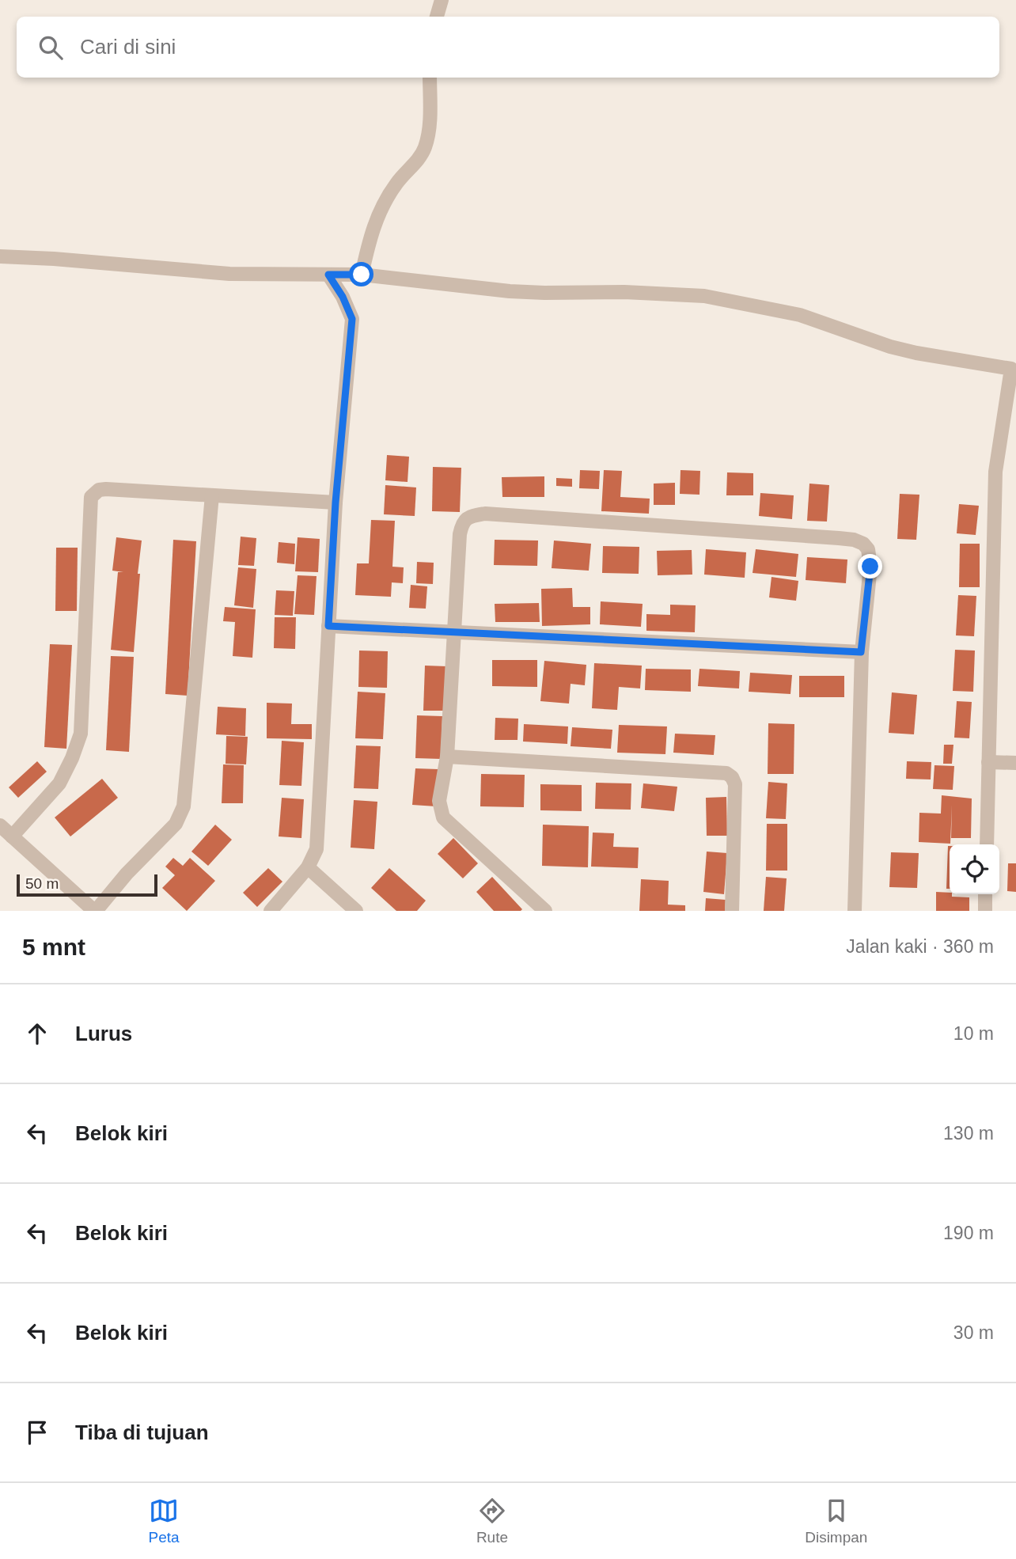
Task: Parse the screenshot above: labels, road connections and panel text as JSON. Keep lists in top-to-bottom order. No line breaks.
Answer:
{"scale_bar":"50 m","page":{"search":"Cari di sini","scale":"50 m","heading":["5 mnt","Jalan kaki · 360 m"],"list":[["Lurus","10 m"],["Belok kiri","130 m"],["Belok kiri","190 m"],["Belok kiri","30 m"],"Tiba di tujuan"],"nav":["Peta","Rute","Disimpan"]}}
